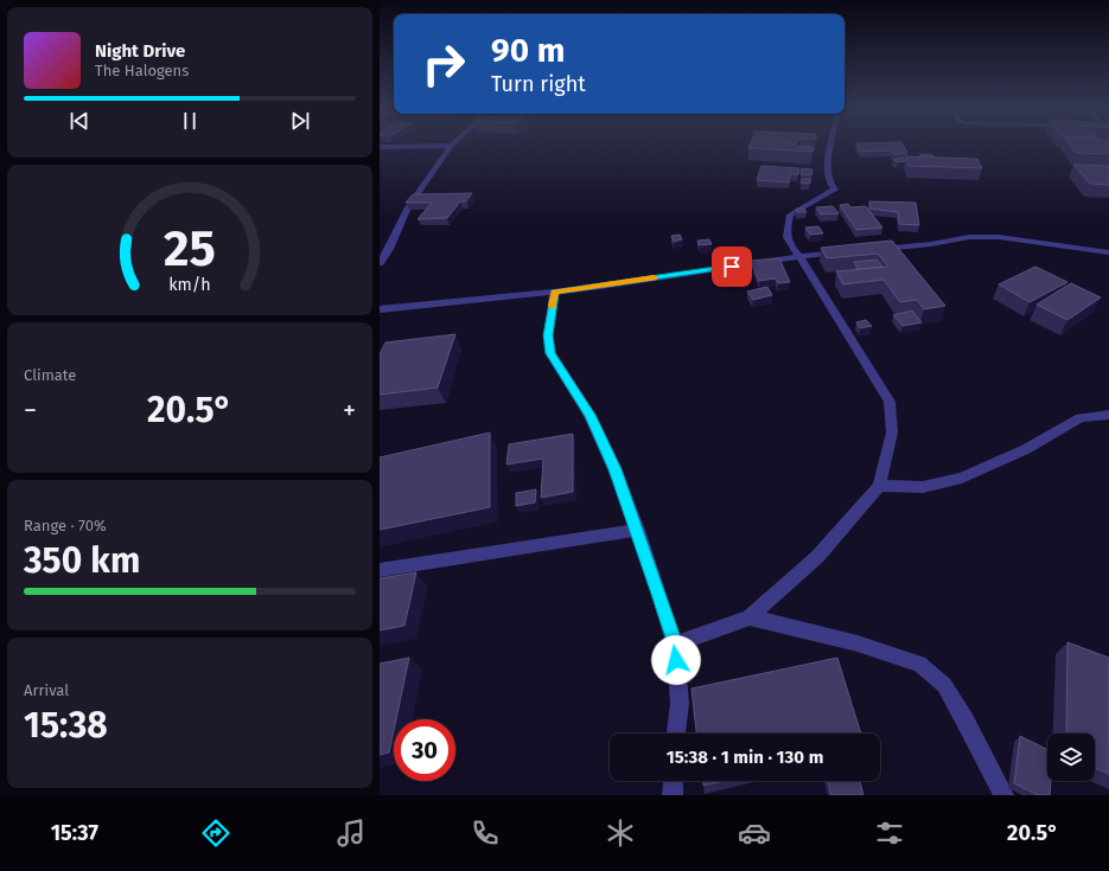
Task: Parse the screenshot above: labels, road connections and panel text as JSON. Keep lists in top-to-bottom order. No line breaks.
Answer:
{"page":{"turn":["90 m","Turn right"],"song":["Night Drive","The Halogens"],"tile":["Climate",["Range · 70%","350 km"],["Arrival","15:38"]],"heat":["−","20.5°","+"],"limit":"30","trip":"15:38 · 1 min · 130 m","tabs":["15:37","20.5°"],"gauge":["25","km/h"]}}
